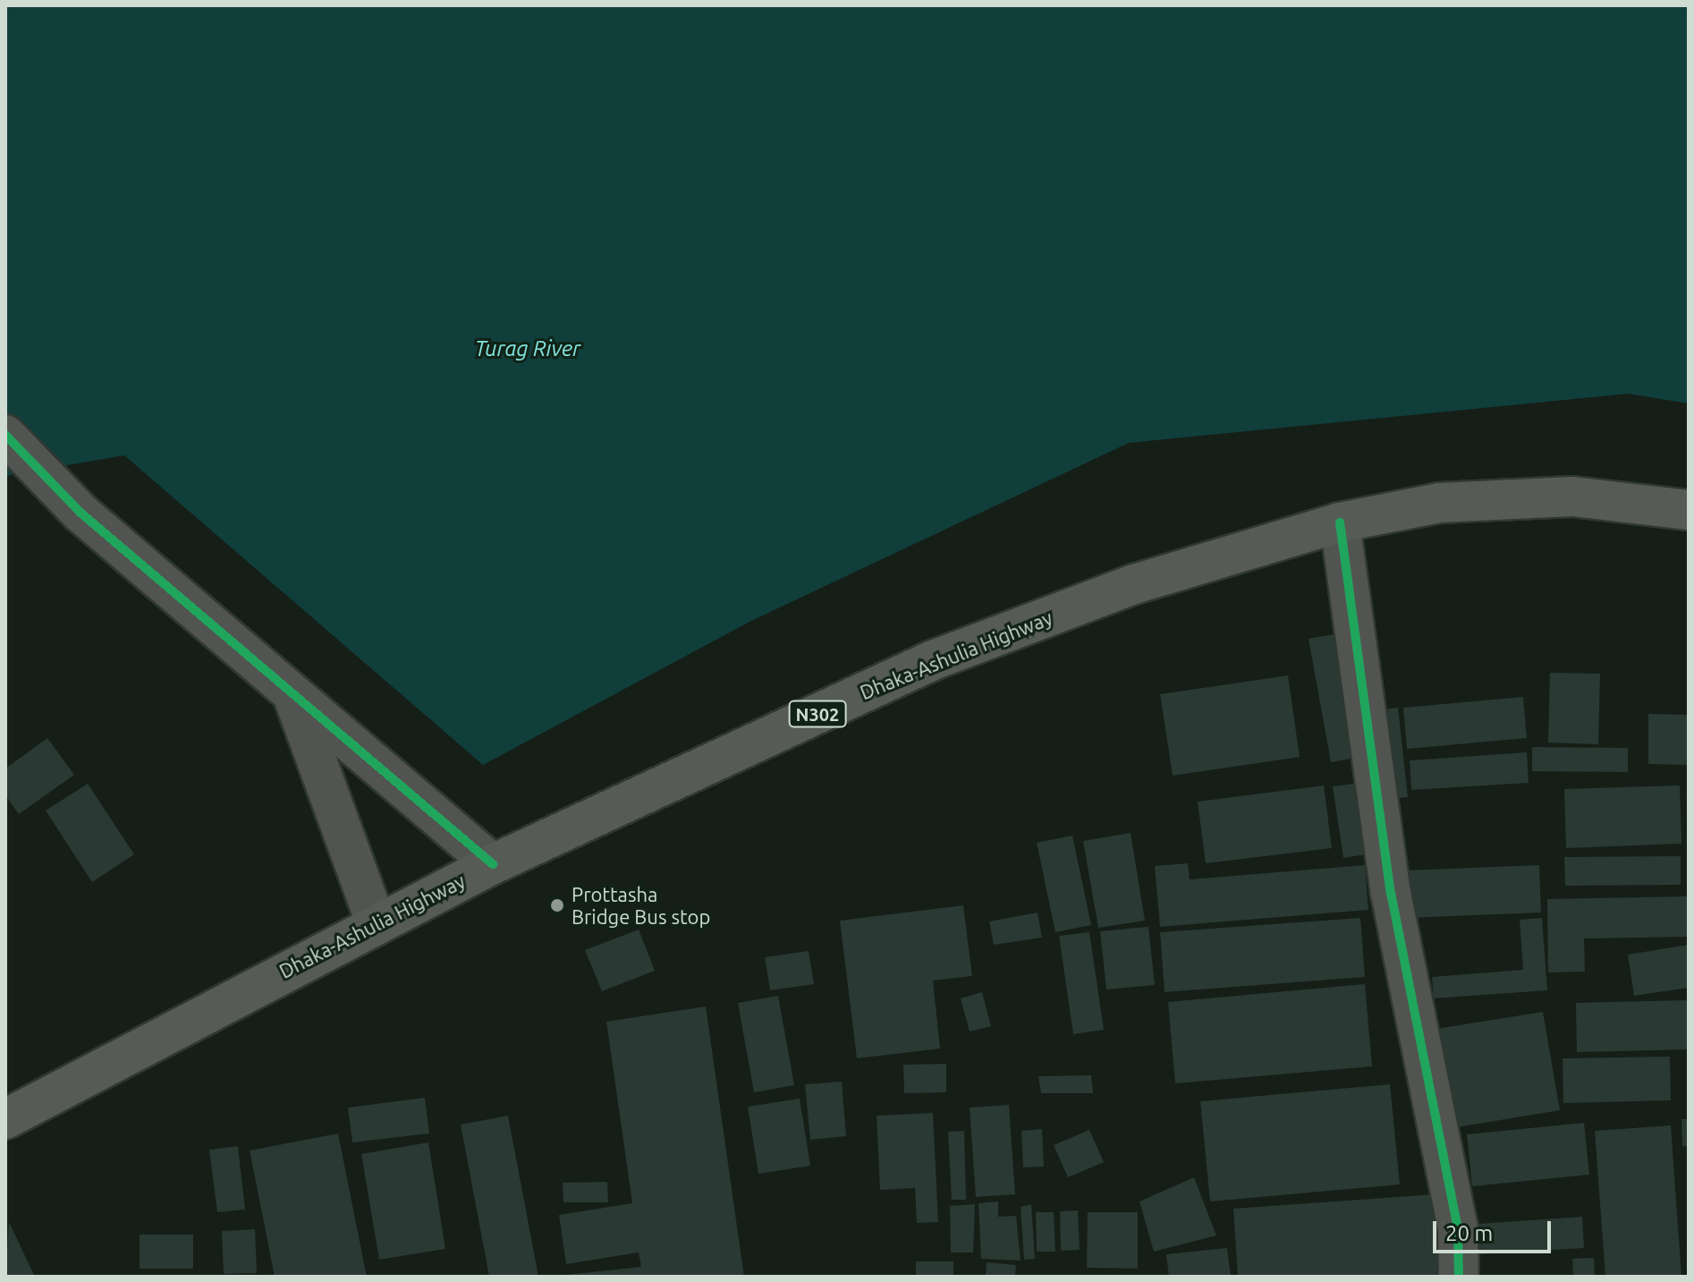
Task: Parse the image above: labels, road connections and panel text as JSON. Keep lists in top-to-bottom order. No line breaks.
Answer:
{"streets":{"highway":["Dhaka-Ashulia Highway","N302"]},"water":["Turag River"],"places":["Prottasha Bridge Bus stop"],"scale_bar":"20 m"}
